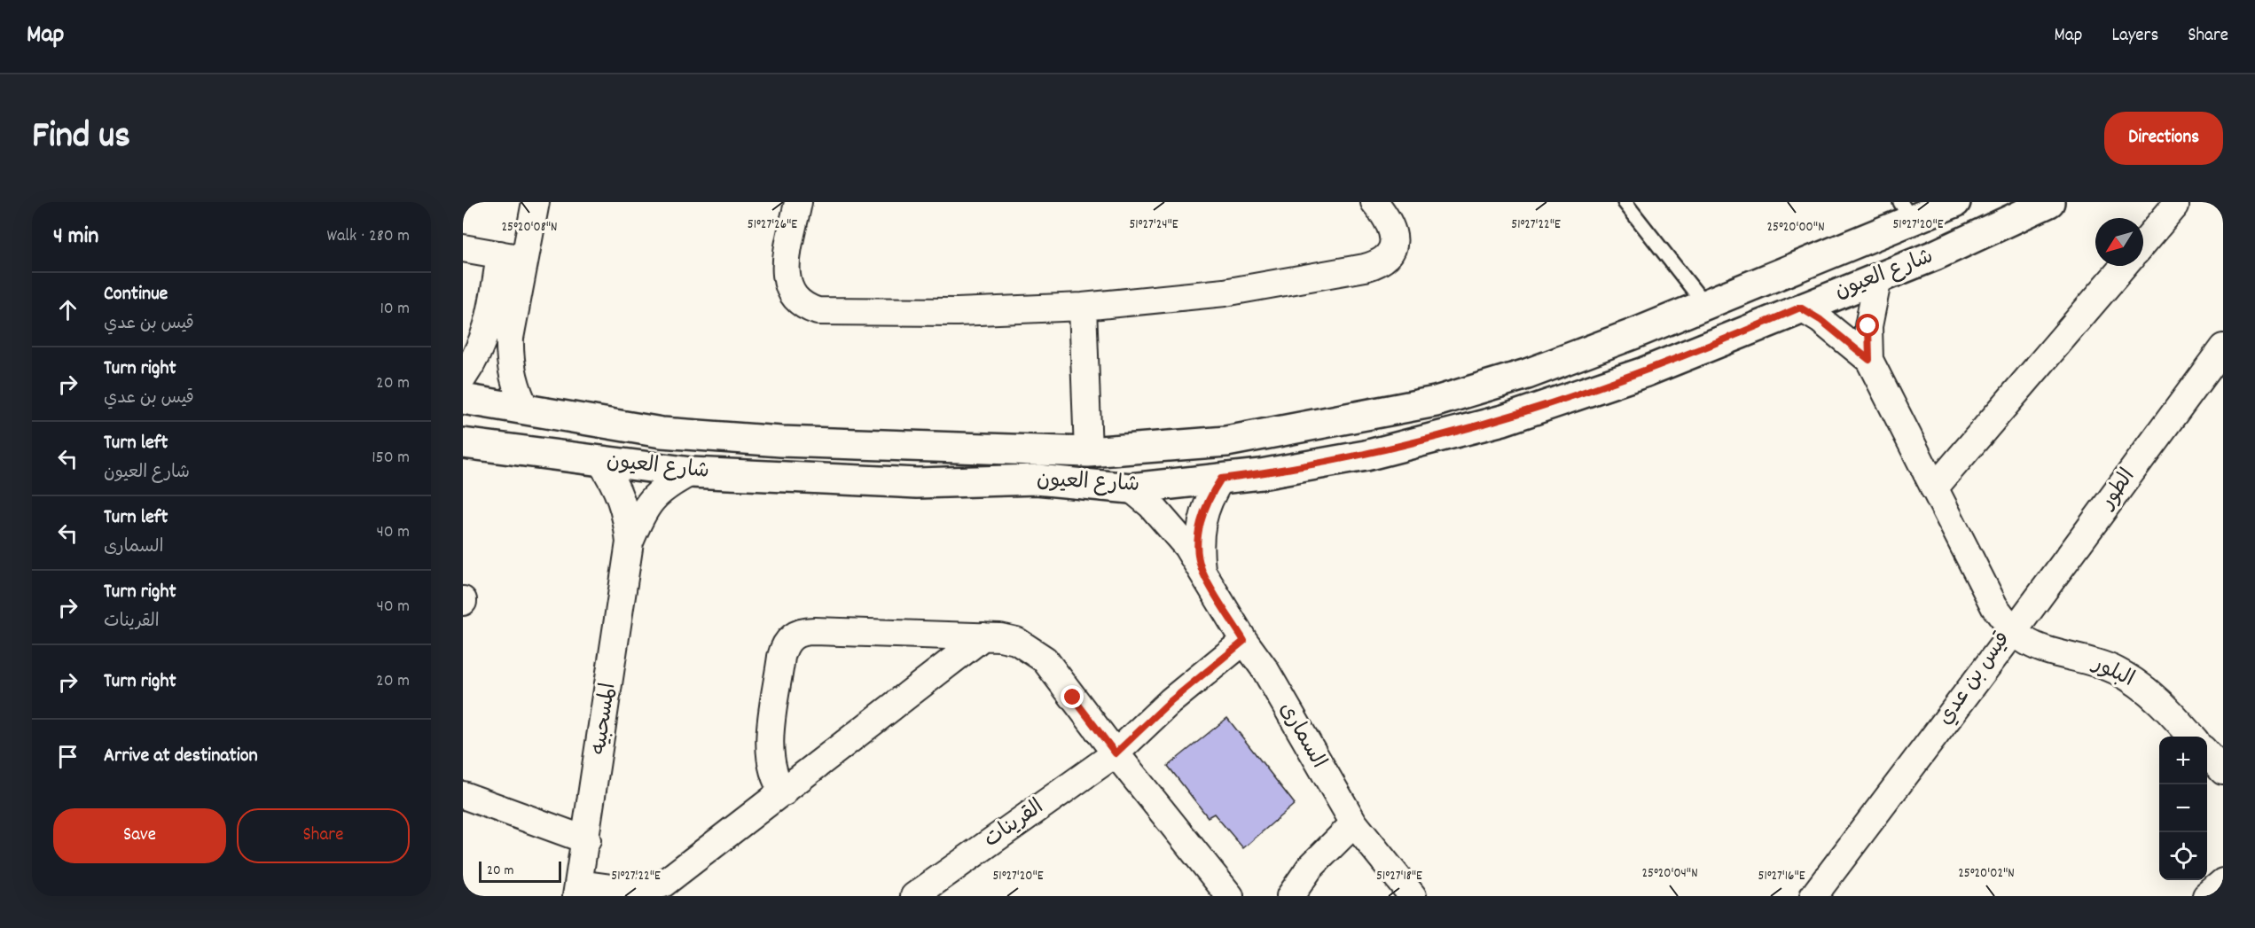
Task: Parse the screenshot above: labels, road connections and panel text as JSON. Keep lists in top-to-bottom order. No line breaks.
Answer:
{"streets":{"street":["شارع العيون","الطور","البلور","قيس بن عدي","المسحبيه","السمارى","القرينات"]},"crossings":[["شارع العيون","قيس بن عدي"],["شارع العيون","المسحبيه"],["شارع العيون","السمارى"],["الطور","البلور"],["الطور","قيس بن عدي"],["البلور","قيس بن عدي"],["السمارى","القرينات"]],"scale_bar":"20 m","north":"bottom left","page":{"header":"Map","nav":["Map","Layers","Share"],"title":"Find us","buttons":["Directions",["Save","Share"]],"heading":["4 min","Walk · 280 m"],"list":[["Continue","قيس بن عدي","10 m"],["Turn right","قيس بن عدي","20 m"],["Turn left","شارع العيون","150 m"],["Turn left","السمارى","40 m"],["Turn right","القرينات","40 m"],["Turn right","20 m"],"Arrive at destination"],"map_buttons":["+","−"],"scale":"20 m"},"coordinates":["51°27'26\"E","51°27'24\"E","51°27'22\"E","51°27'20\"E","25°20'08\"N","25°20'00\"N","25°20'04\"N","25°20'02\"N","51°27'18\"E","51°27'16\"E"]}
